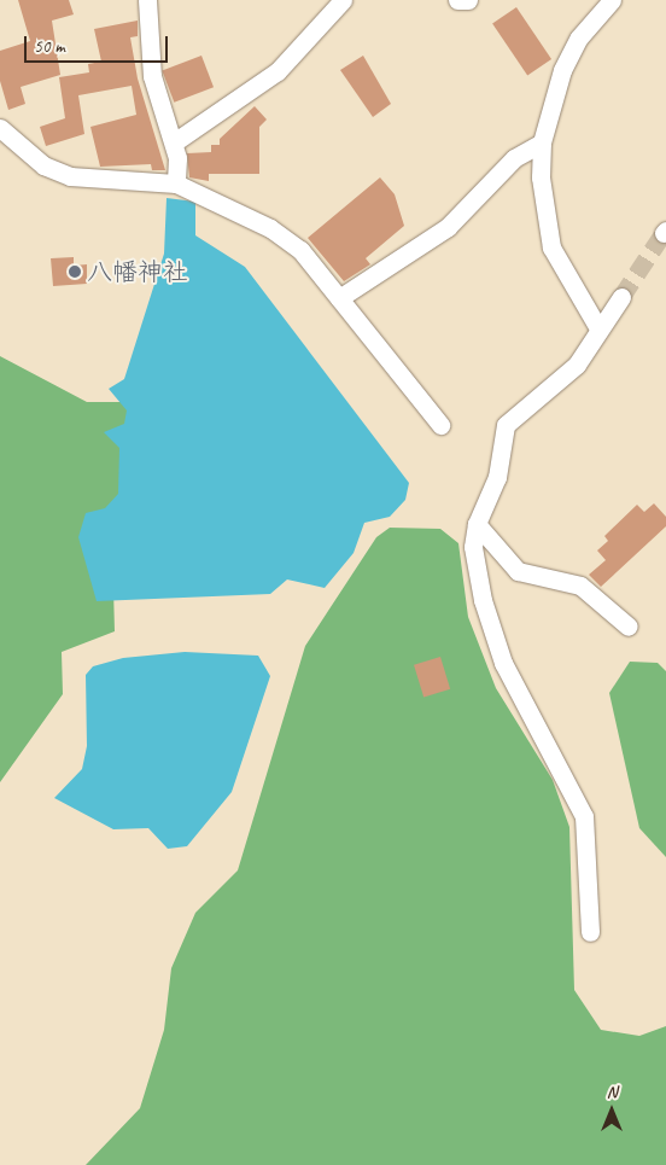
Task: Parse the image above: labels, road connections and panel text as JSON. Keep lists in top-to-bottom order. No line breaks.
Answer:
{"places":["八幡神社"],"scale_bar":"50 m","north":"top"}
